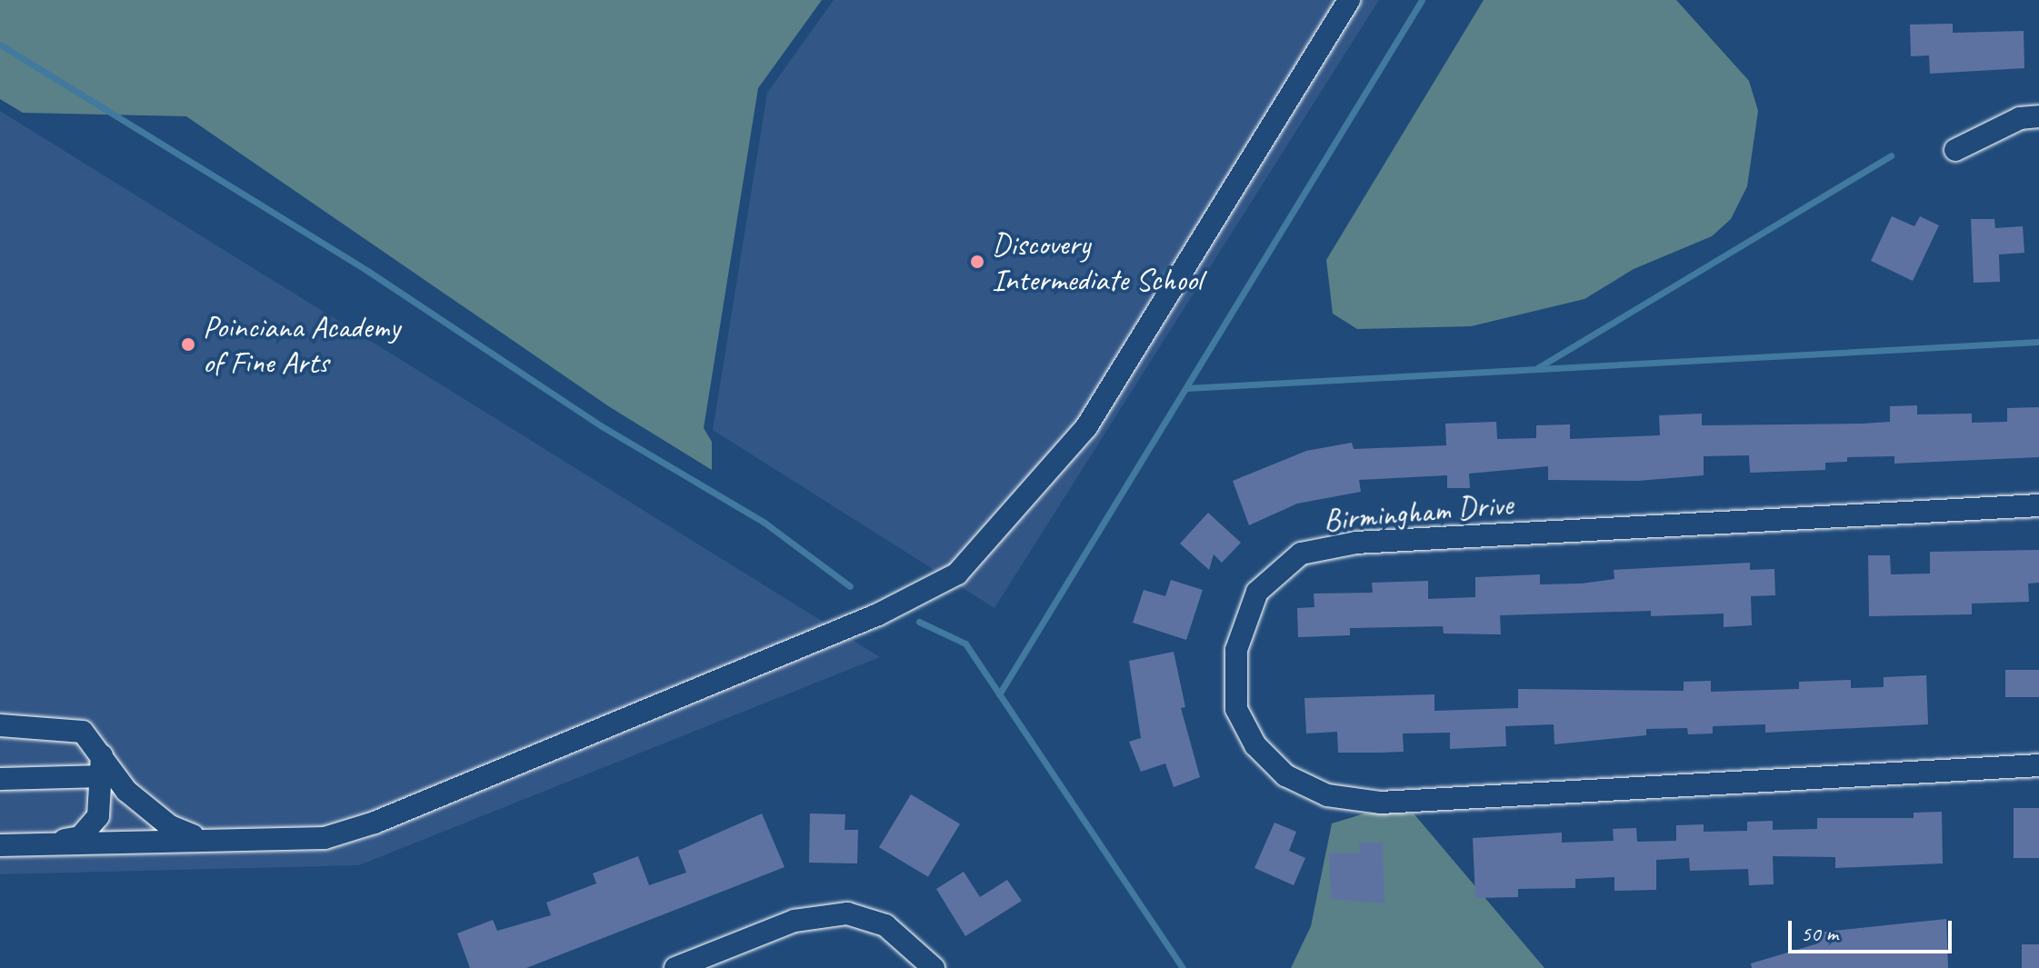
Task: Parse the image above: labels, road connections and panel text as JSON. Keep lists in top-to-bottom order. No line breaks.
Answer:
{"streets":{"street":["Birmingham Drive"]},"places":["Discovery Intermediate School","Poinciana Academy of Fine Arts"],"scale_bar":"50 m"}
